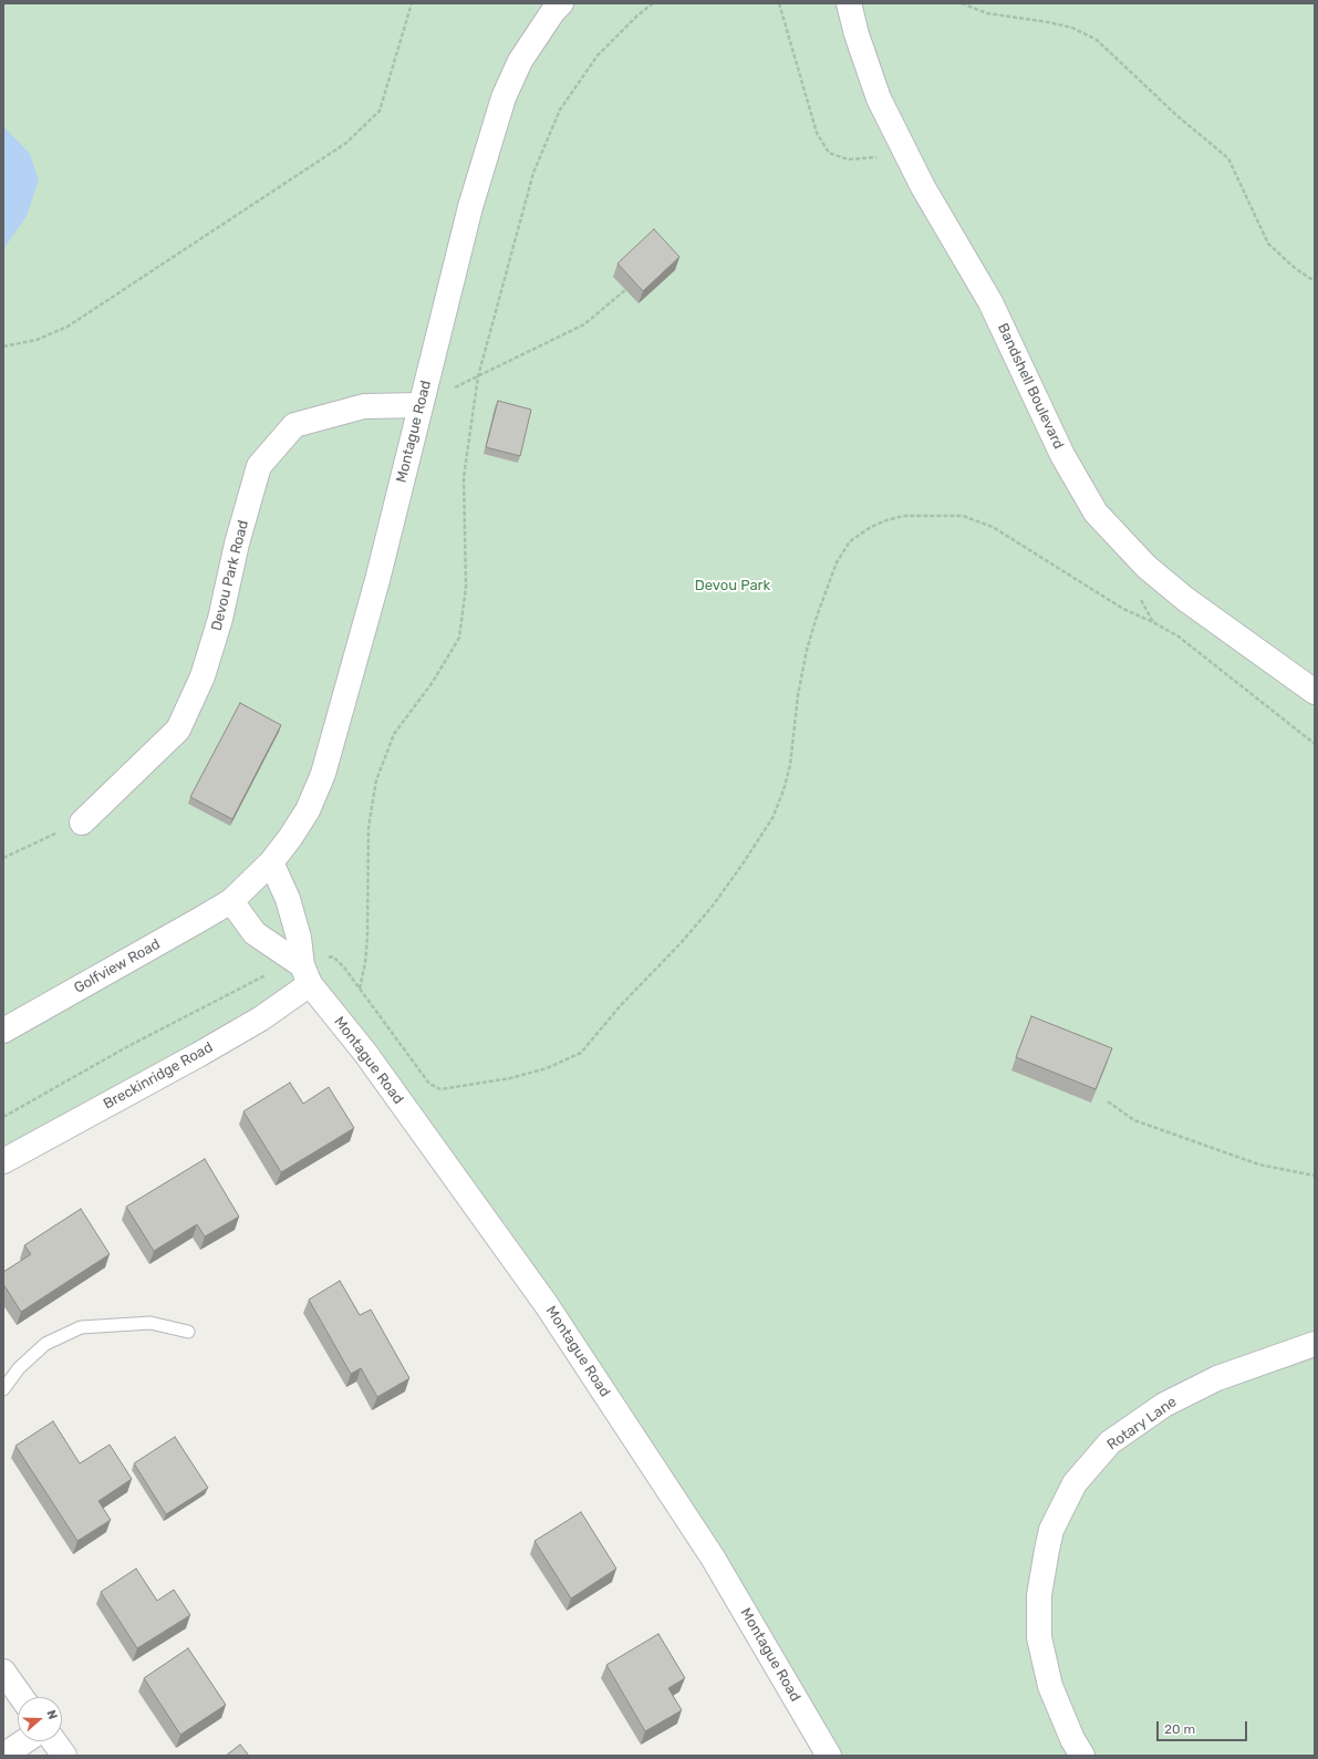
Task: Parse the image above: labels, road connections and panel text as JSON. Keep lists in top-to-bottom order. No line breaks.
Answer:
{"streets":{"street":["Bandshell Boulevard","Montague Road","Devou Park Road","Golfview Road","Breckinridge Road","Rotary Lane"]},"crossings":[["Montague Road","Devou Park Road"],["Montague Road","Golfview Road"],["Montague Road","Breckinridge Road"]],"parks":["Devou Park"],"scale_bar":"20 m","north":"right"}
